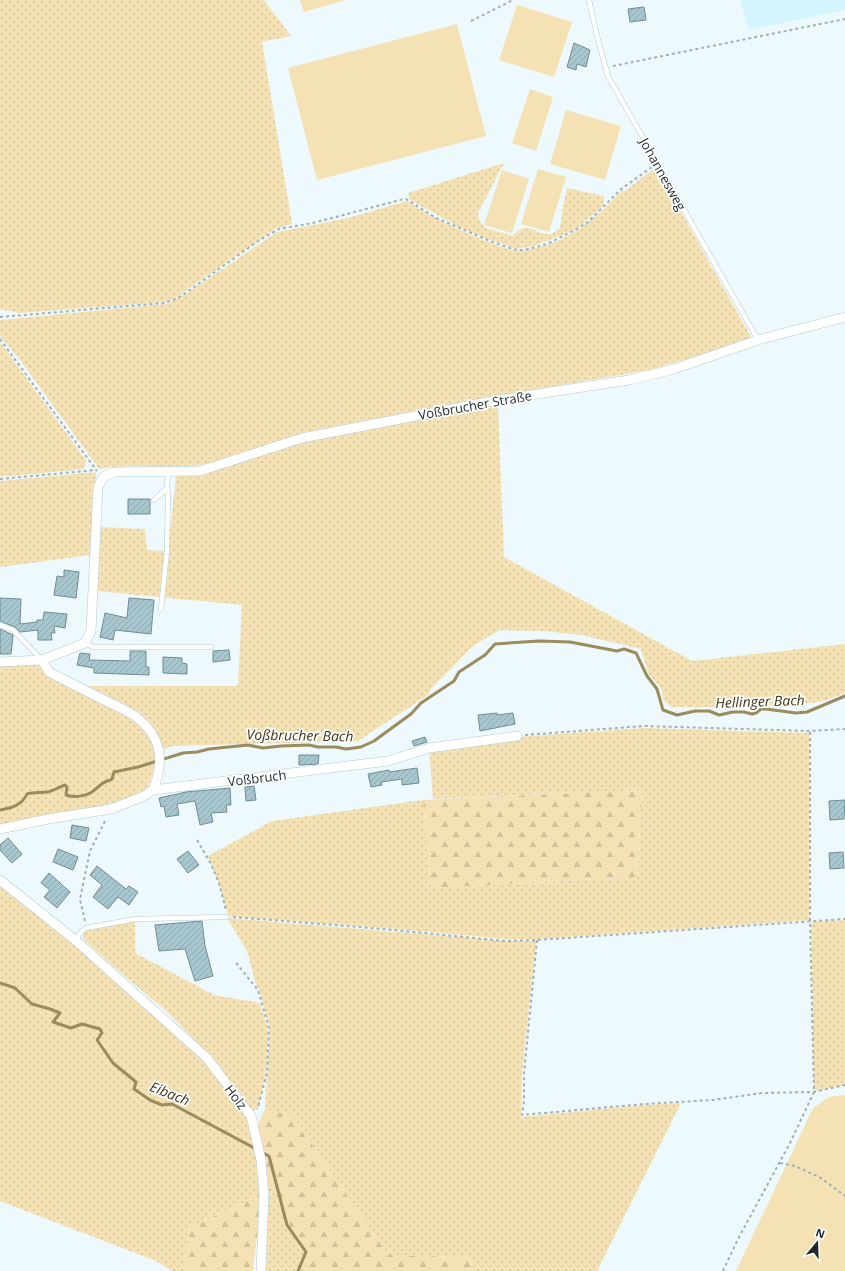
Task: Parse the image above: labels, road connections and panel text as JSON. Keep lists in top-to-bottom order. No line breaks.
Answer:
{"streets":{"street":["Voßbrucher Straße","Voßbruch","Holz"],"lane":["Johannesweg"]},"crossings":[["Johannesweg","Voßbrucher Straße"]],"water":["Hellinger Bach","Voßbrucher Bach","Eibach"],"north":"top"}
